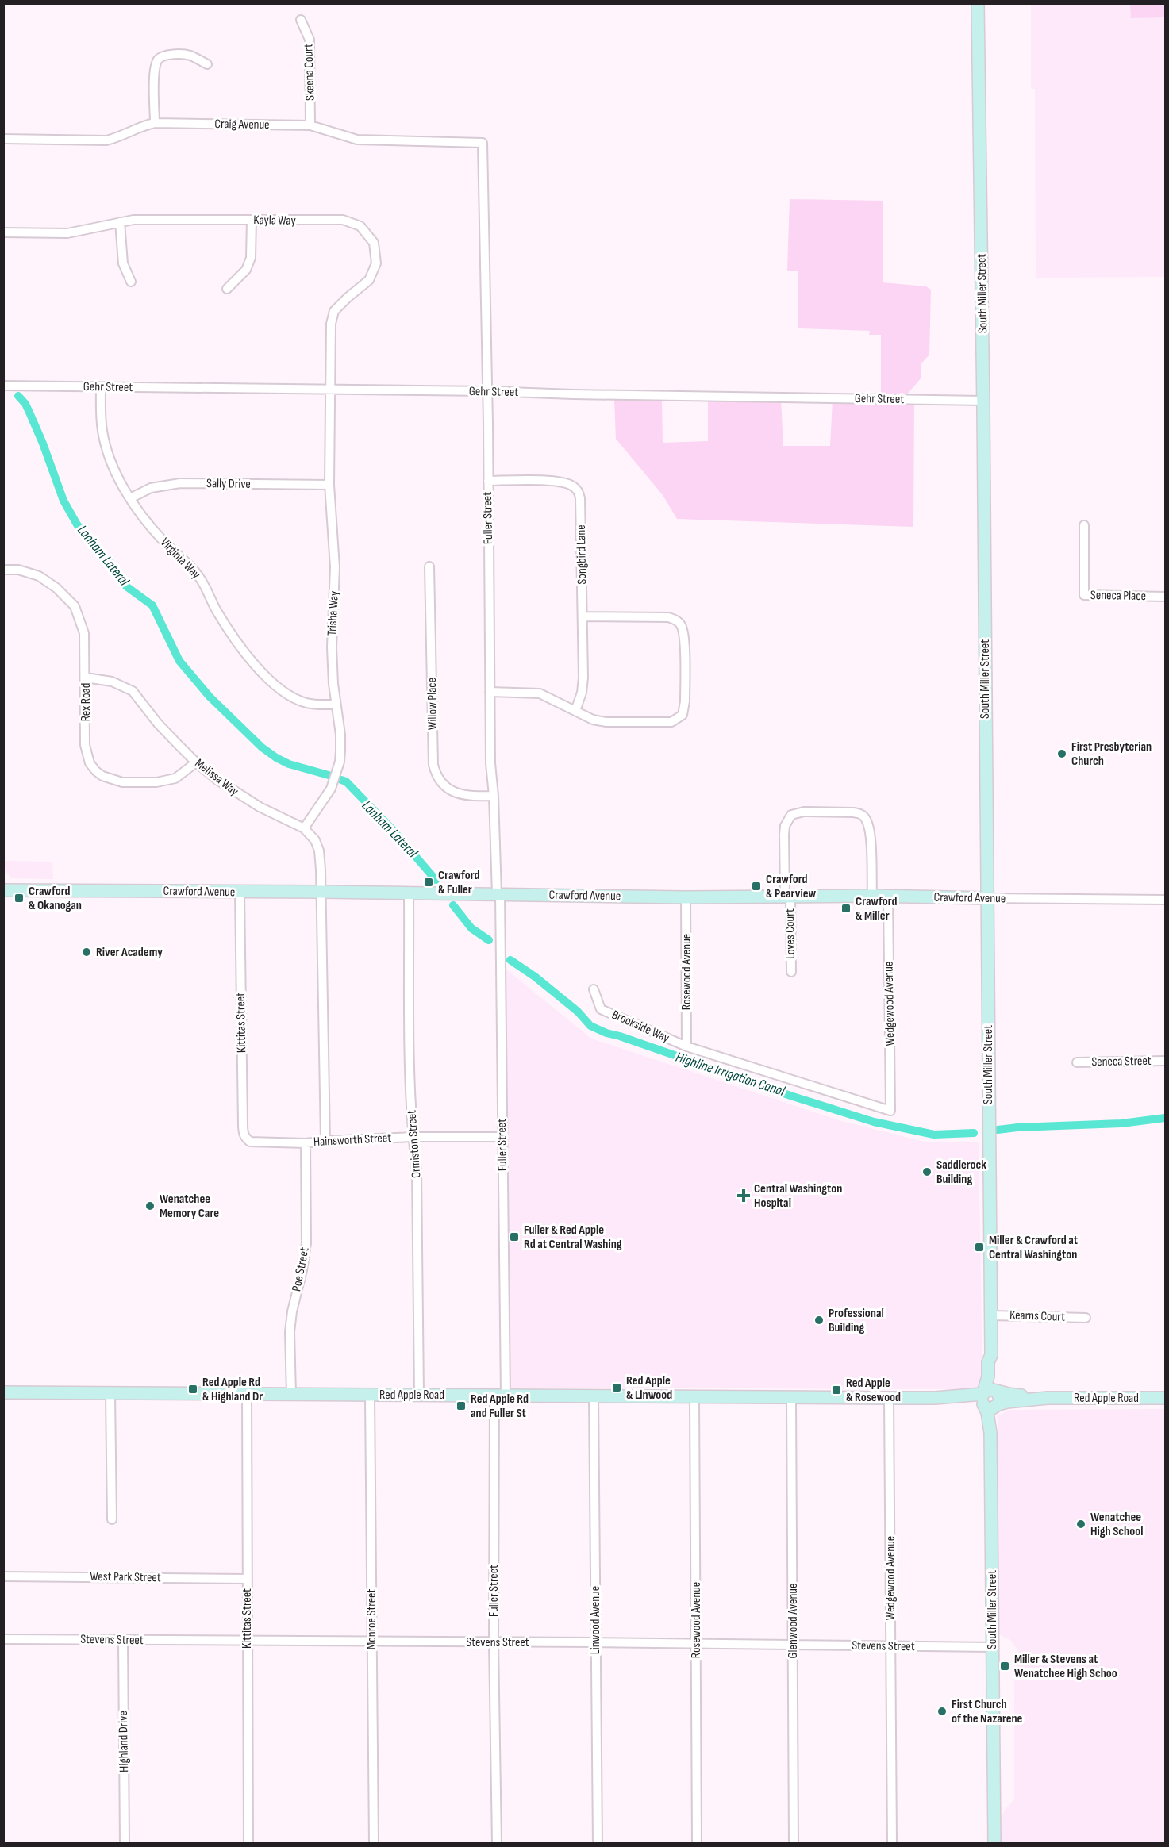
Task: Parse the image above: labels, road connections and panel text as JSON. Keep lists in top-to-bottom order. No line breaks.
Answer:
{"streets":{"street":["Skeena Court","Craig Avenue","Kayla Way","South Miller Street","Gehr Street","Sally Drive","Fuller Street","Songbird Lane","Virginia Way","Seneca Place","Trisha Way","Rex Road","Willow Place","Melissa Way","Crawford Avenue","Loves Court","Rosewood Avenue","Wedgewood Avenue","Kittitas Street","Brookside Way","Seneca Street","Hainsworth Street","Ormiston Street","Poe Street","Kearns Court","Red Apple Road","West Park Street","Monroe Street","Linwood Avenue","Glenwood Avenue","Stevens Street","Highland Drive"]},"crossings":[["Skeena Court","Craig Avenue"],["Craig Avenue","Fuller Street"],["Kayla Way","Gehr Street"],["Kayla Way","Trisha Way"],["South Miller Street","Gehr Street"],["South Miller Street","Crawford Avenue"],["South Miller Street","Kearns Court"],["South Miller Street","Red Apple Road"],["South Miller Street","Stevens Street"],["Gehr Street","Fuller Street"],["Gehr Street","Virginia Way"],["Gehr Street","Trisha Way"],["Sally Drive","Virginia Way"],["Sally Drive","Trisha Way"],["Fuller Street","Songbird Lane"],["Fuller Street","Willow Place"],["Fuller Street","Crawford Avenue"],["Fuller Street","Hainsworth Street"],["Fuller Street","Red Apple Road"],["Fuller Street","Stevens Street"],["Virginia Way","Trisha Way"],["Trisha Way","Melissa Way"],["Rex Road","Melissa Way"],["Melissa Way","Crawford Avenue"],["Crawford Avenue","Loves Court"],["Crawford Avenue","Rosewood Avenue"],["Crawford Avenue","Wedgewood Avenue"],["Crawford Avenue","Kittitas Street"],["Crawford Avenue","Ormiston Street"],["Rosewood Avenue","Brookside Way"],["Rosewood Avenue","Red Apple Road"],["Rosewood Avenue","Stevens Street"],["Wedgewood Avenue","Brookside Way"],["Wedgewood Avenue","Red Apple Road"],["Wedgewood Avenue","Stevens Street"],["Kittitas Street","Hainsworth Street"],["Kittitas Street","Red Apple Road"],["Kittitas Street","West Park Street"],["Kittitas Street","Stevens Street"],["Hainsworth Street","Ormiston Street"],["Hainsworth Street","Poe Street"],["Ormiston Street","Red Apple Road"],["Poe Street","Red Apple Road"],["Red Apple Road","Monroe Street"],["Red Apple Road","Linwood Avenue"],["Red Apple Road","Glenwood Avenue"],["Monroe Street","Stevens Street"],["Linwood Avenue","Stevens Street"],["Glenwood Avenue","Stevens Street"],["Stevens Street","Highland Drive"]],"water":["Lanham Lateral","Highline Irrigation Canal"],"places":{"other":["First Presbyterian Church","River Academy","Saddlerock Building","Wenatchee Memory Care","Professional Building","Wenatchee High School","First Church of the Nazarene"],"transit":["Crawford & Fuller","Crawford & Pearview","Crawford & Okanogan","Crawford & Miller","Fuller & Red Apple Rd at Central Washing","Miller & Crawford at Central Washington","Red Apple & Linwood","Red Apple Rd & Highland Dr","Red Apple & Rosewood","Red Apple Rd and Fuller St","Miller & Stevens at Wenatchee High Schoo"],"health":["Central Washington Hospital"]}}
